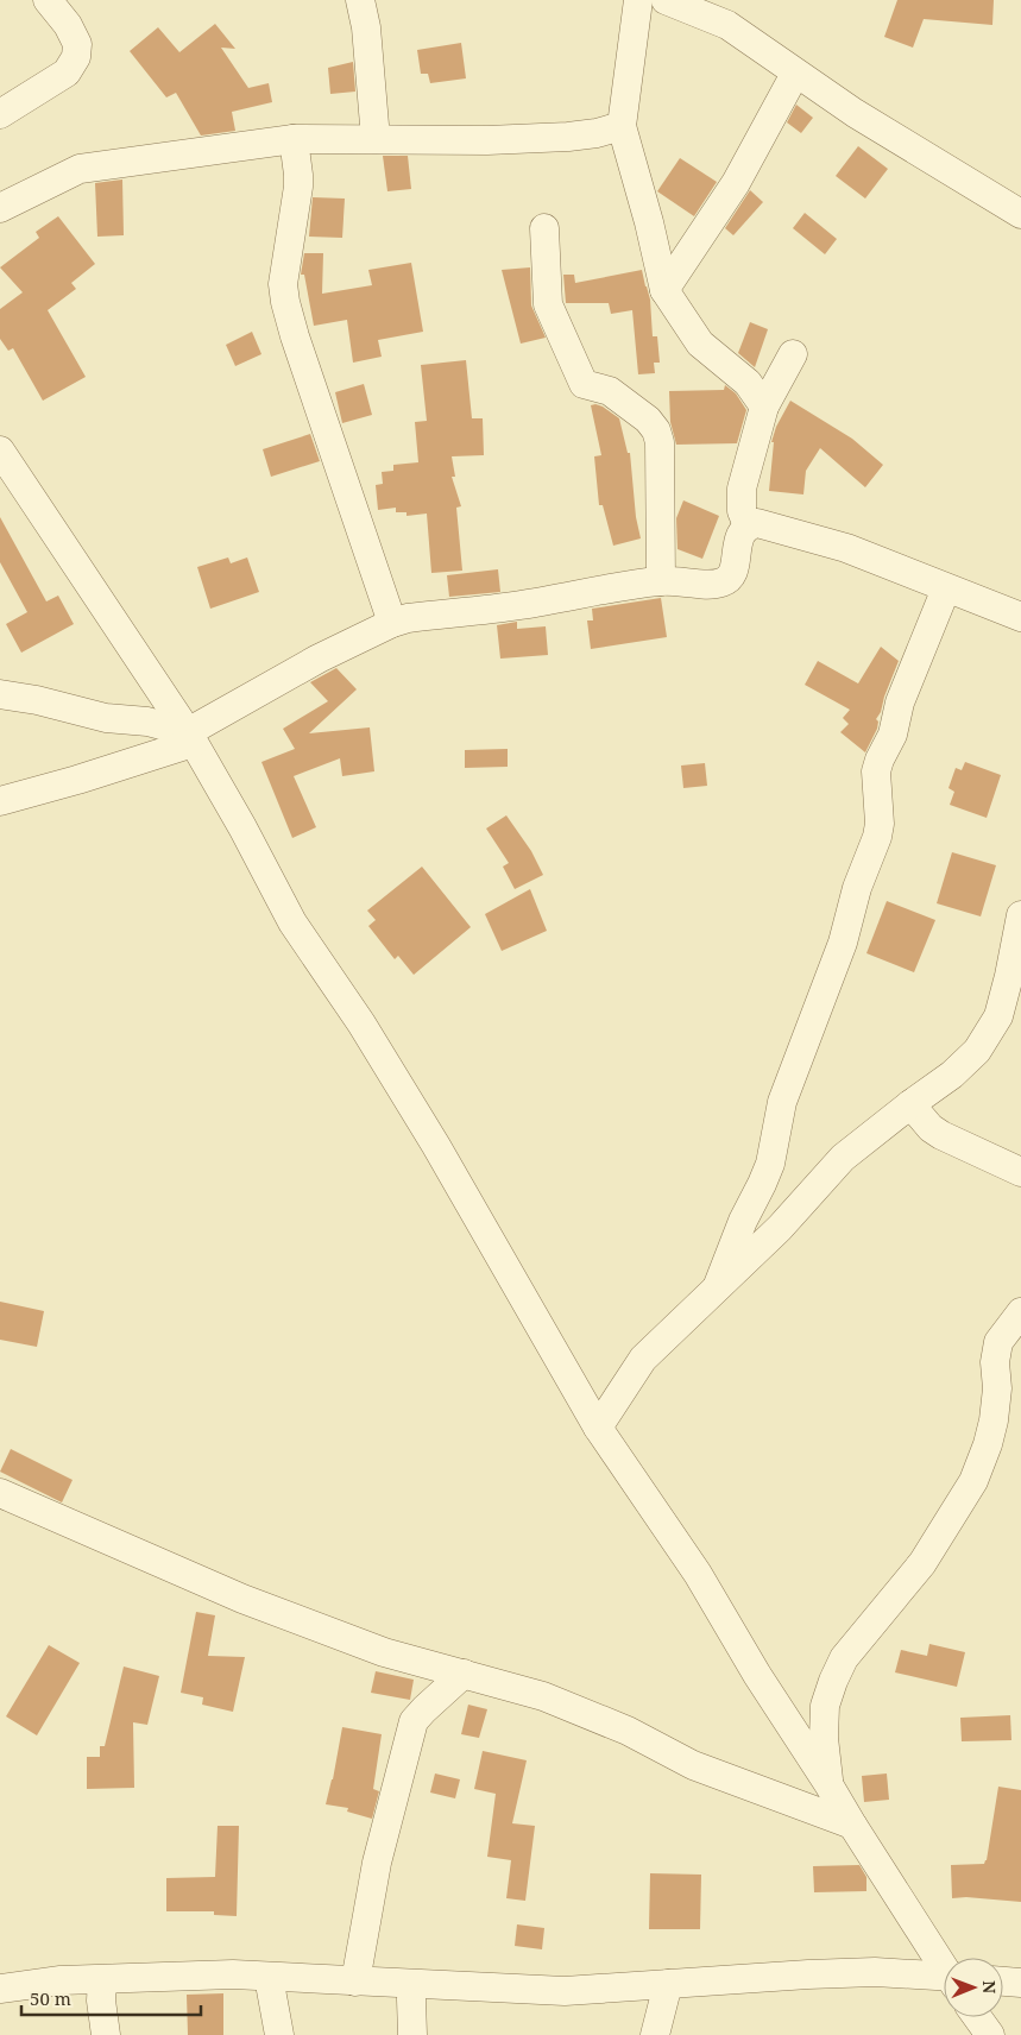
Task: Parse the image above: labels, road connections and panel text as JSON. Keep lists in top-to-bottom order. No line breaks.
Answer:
{"scale_bar":"50 m","north":"right"}
